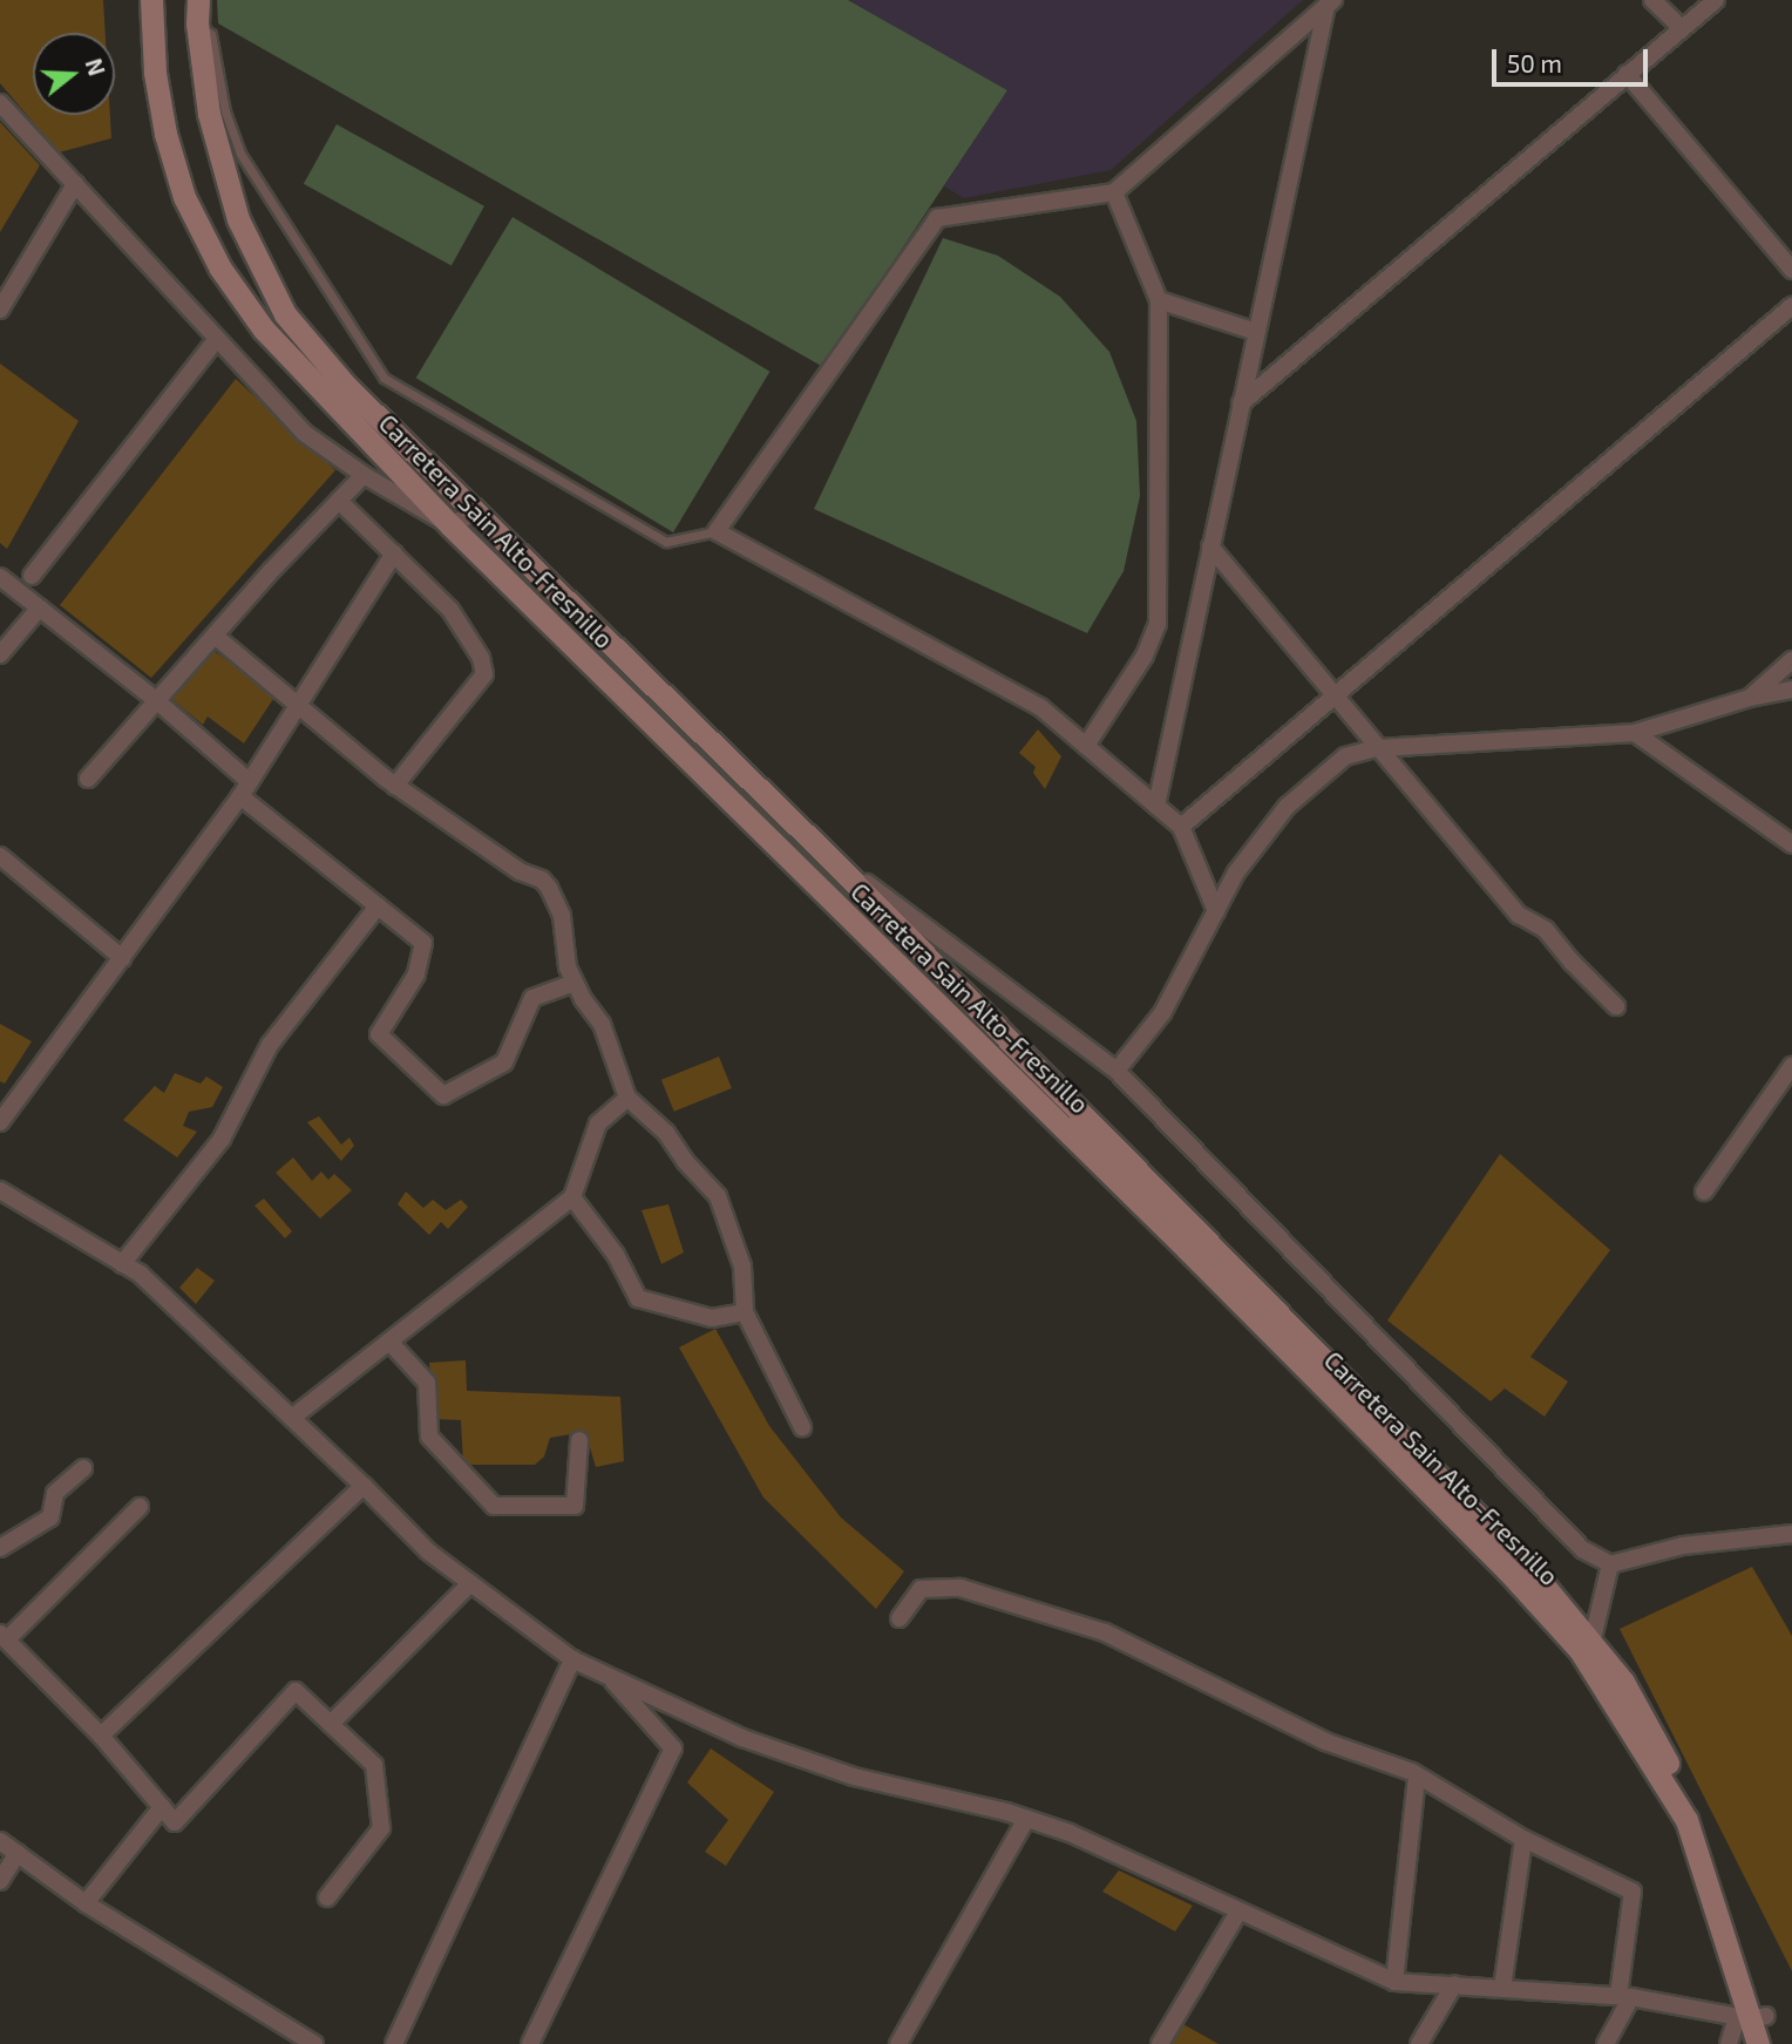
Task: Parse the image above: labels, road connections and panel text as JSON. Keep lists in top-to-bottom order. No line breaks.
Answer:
{"streets":{"main road":["Carretera Sain Alto-Fresnillo"]},"scale_bar":"50 m","north":"right"}
